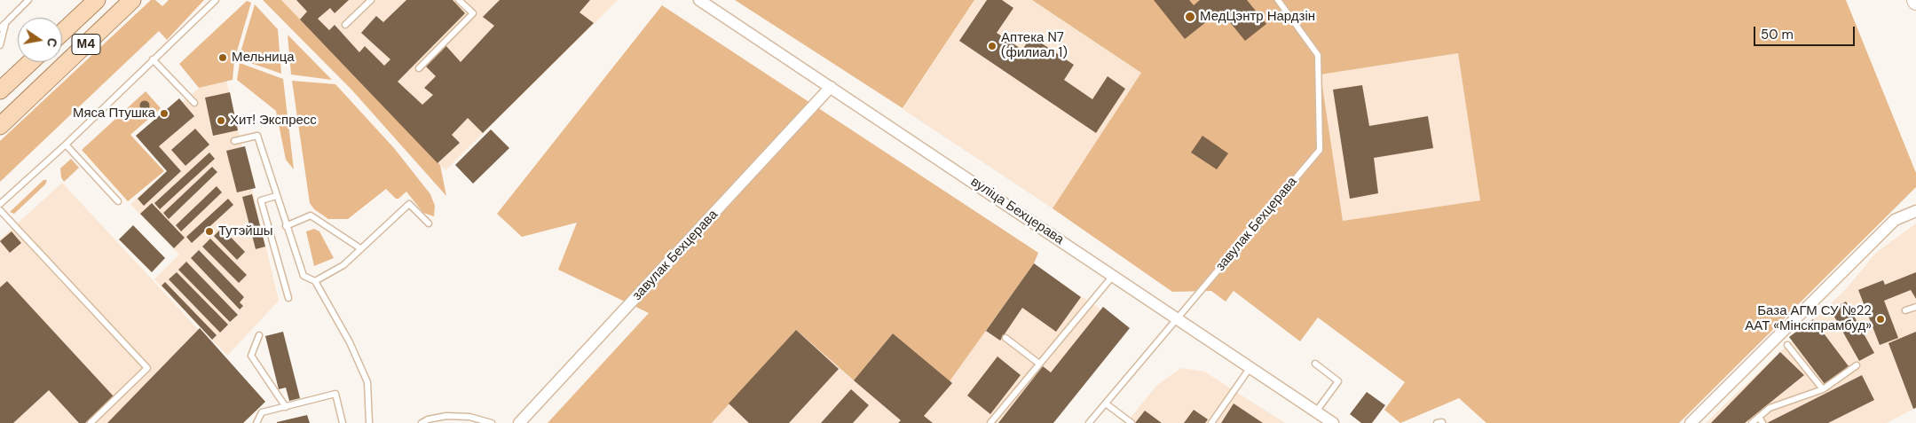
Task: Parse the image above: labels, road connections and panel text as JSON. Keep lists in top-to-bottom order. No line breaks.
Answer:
{"streets":{"main road":["М4"],"street":["вуліца Бехцерава","завулак Бехцерава"]},"crossings":[["вуліца Бехцерава","завулак Бехцерава"]],"places":["МедЦэнтр Нардзін","Аптека N7 (филиал 1)","Мельница","Мяса Птушка","Хит! Экспресс","Тутэйшы","База АГМ СУ №22 ААТ «Мінскпрамбуд»"],"scale_bar":"50 m","north":"right"}
